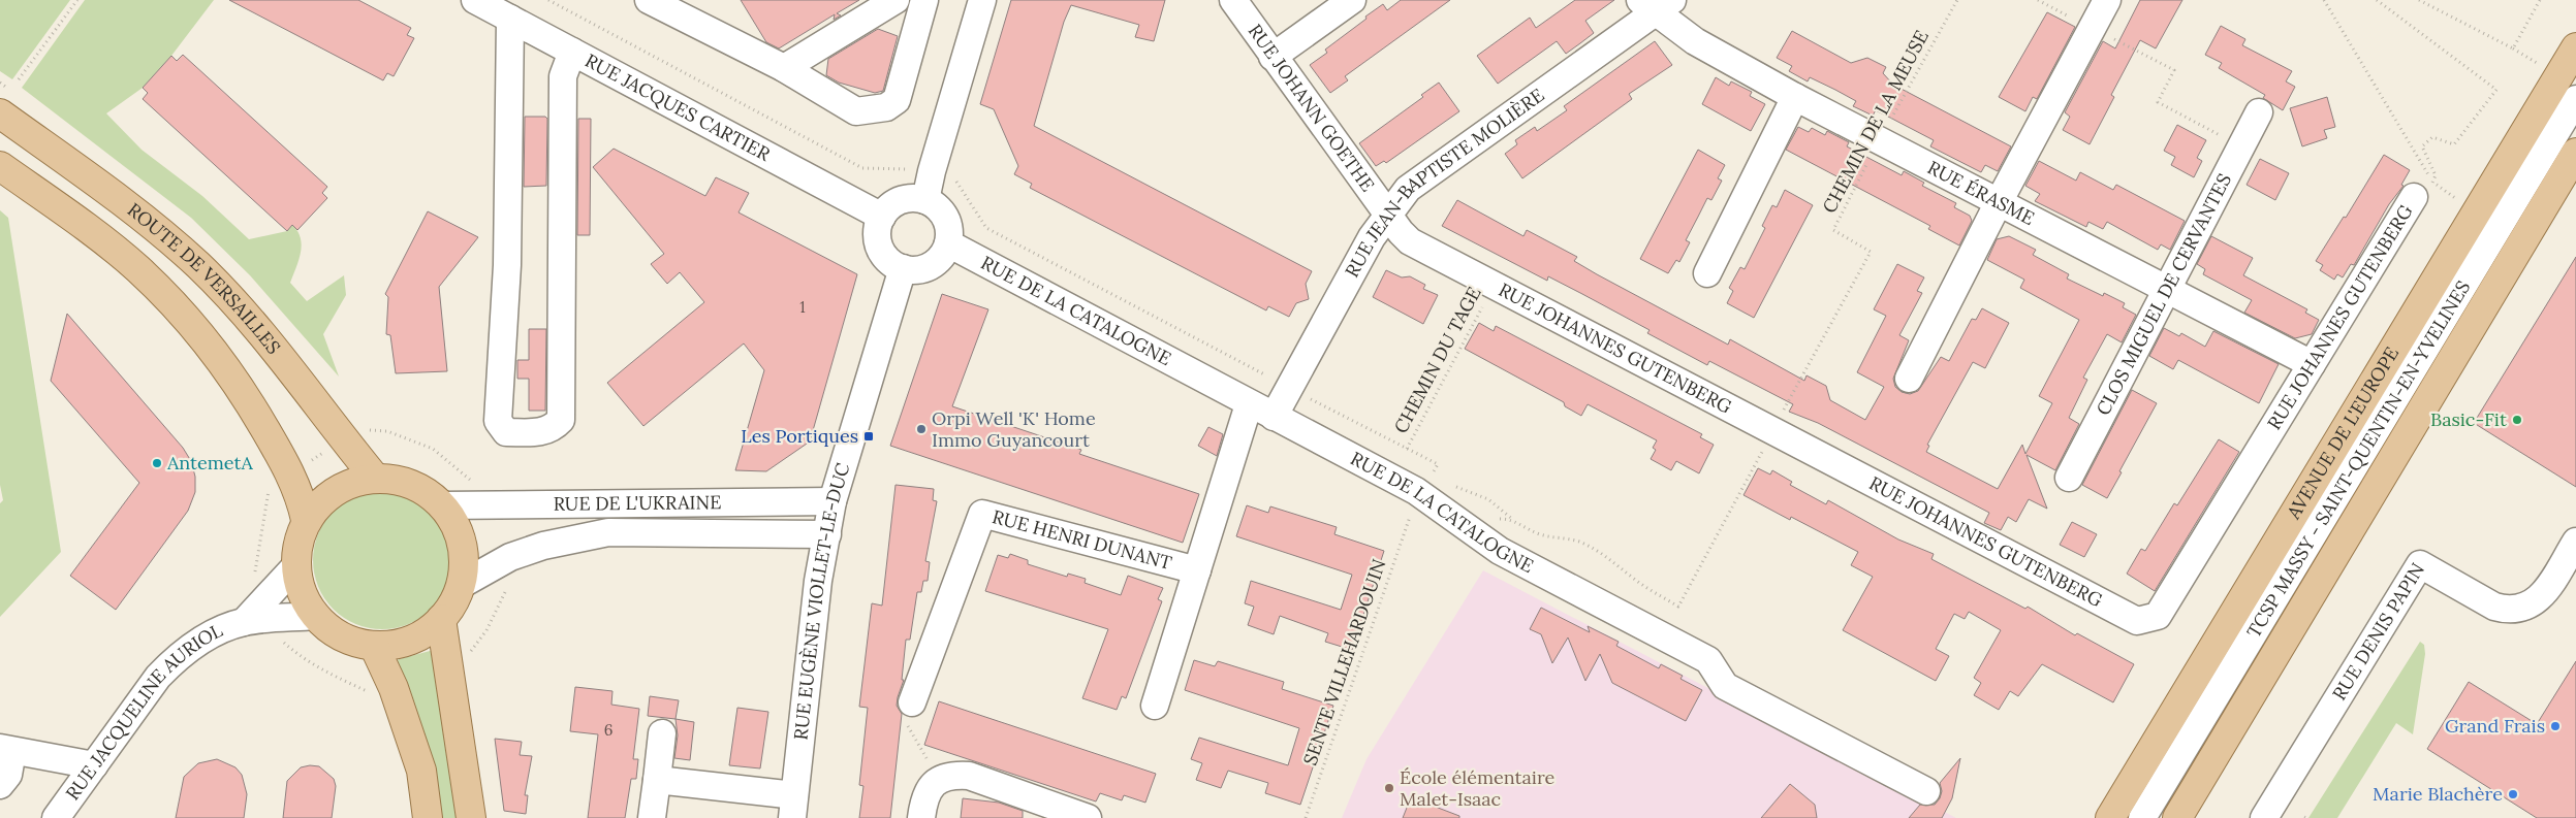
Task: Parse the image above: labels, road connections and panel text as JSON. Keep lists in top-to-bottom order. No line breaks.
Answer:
{"streets":{"main road":["ROUTE DE VERSAILLES","AVENUE DE L'EUROPE"],"street":["RUE JOHANN GOETHE","RUE JACQUES CARTIER","RUE JEAN-BAPTISTE MOLIÈRE","RUE ÉRASME","CLOS MIGUEL DE CERVANTES","RUE DE LA CATALOGNE","RUE JOHANNES GUTENBERG","TCSP MASSY - SAINT-QUENTIN-EN-YVELINES","RUE DE L'UKRAINE","RUE HENRI DUNANT","RUE EUGÈNE VIOLLET-LE-DUC","RUE DENIS PAPIN","RUE JACQUELINE AURIOL"],"path":["CHEMIN DE LA MEUSE","CHEMIN DU TAGE","SENTE VILLEHARDOUIN"]},"crossings":[["RUE JOHANN GOETHE","RUE JEAN-BAPTISTE MOLIÈRE"],["RUE JOHANN GOETHE","RUE JOHANNES GUTENBERG"],["RUE JACQUES CARTIER","RUE DE LA CATALOGNE"],["RUE JACQUES CARTIER","RUE EUGÈNE VIOLLET-LE-DUC"],["CHEMIN DE LA MEUSE","RUE ÉRASME"],["CHEMIN DE LA MEUSE","RUE JOHANNES GUTENBERG"],["RUE JEAN-BAPTISTE MOLIÈRE","RUE ÉRASME"],["RUE JEAN-BAPTISTE MOLIÈRE","RUE DE LA CATALOGNE"],["RUE JEAN-BAPTISTE MOLIÈRE","RUE JOHANNES GUTENBERG"],["RUE ÉRASME","CLOS MIGUEL DE CERVANTES"],["RUE ÉRASME","RUE JOHANNES GUTENBERG"],["ROUTE DE VERSAILLES","RUE DE L'UKRAINE"],["ROUTE DE VERSAILLES","RUE JACQUELINE AURIOL"],["RUE DE LA CATALOGNE","RUE HENRI DUNANT"],["RUE DE LA CATALOGNE","RUE EUGÈNE VIOLLET-LE-DUC"],["RUE DE LA CATALOGNE","SENTE VILLEHARDOUIN"],["RUE JOHANNES GUTENBERG","CHEMIN DU TAGE"],["CHEMIN DU TAGE","SENTE VILLEHARDOUIN"],["RUE DE L'UKRAINE","RUE EUGÈNE VIOLLET-LE-DUC"],["RUE DE L'UKRAINE","RUE JACQUELINE AURIOL"]],"places":{"other":["Basic-Fit","Orpi Well 'K' Home Immo Guyancourt","AntemetA","Grand Frais","École élémentaire Malet-Isaac","Marie Blachère"],"transit":["Les Portiques"]},"house_numbers":["1","6"]}
